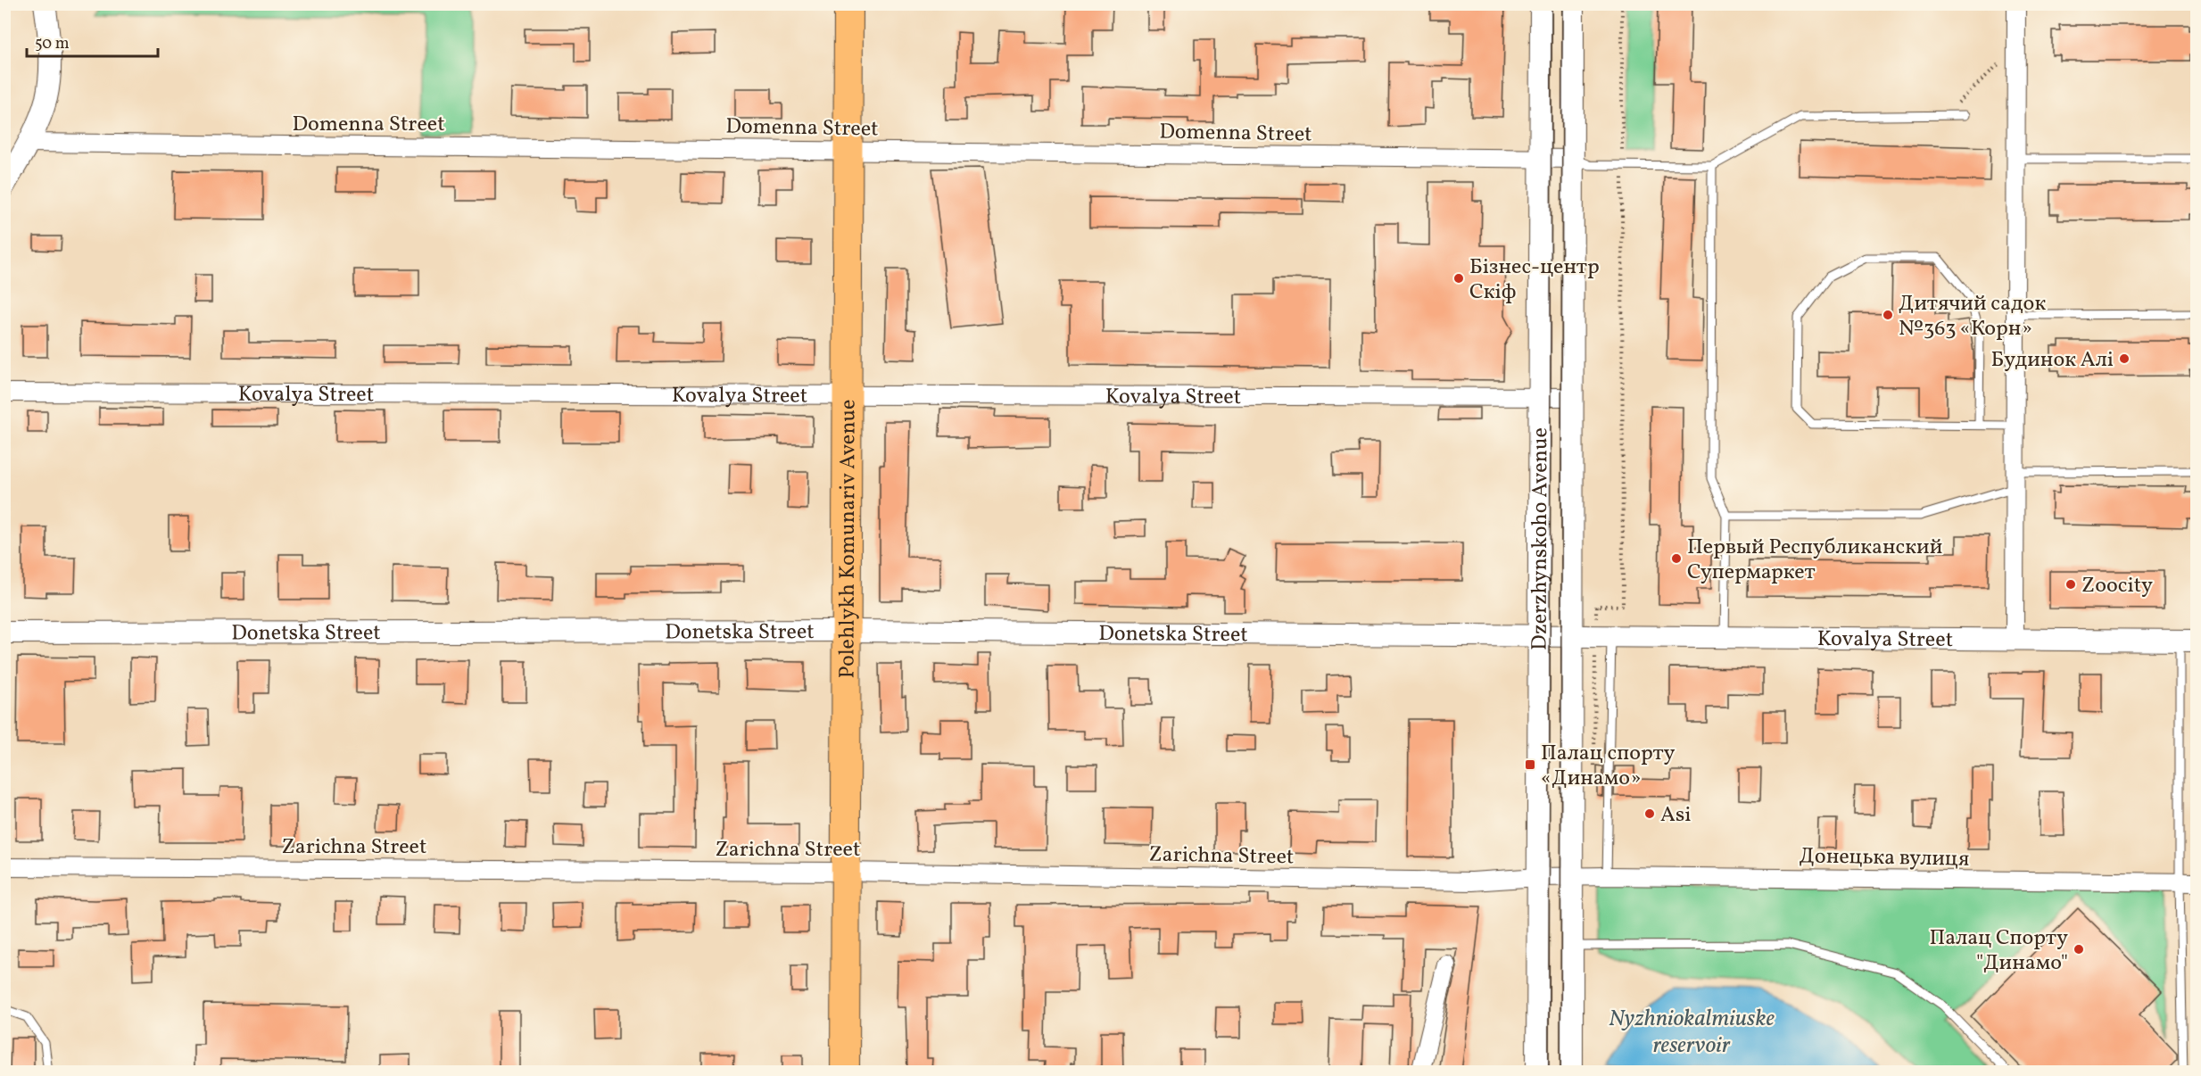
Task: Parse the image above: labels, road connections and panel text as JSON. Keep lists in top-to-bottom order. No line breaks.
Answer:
{"streets":{"main road":["Polehlykh Komunariv Avenue"],"street":["Domenna Street","Kovalya Street","Dzerzhynskoho Avenue","Donetska Street","Zarichna Street","Донецька вулиця"]},"crossings":[["Domenna Street","Polehlykh Komunariv Avenue"],["Domenna Street","Dzerzhynskoho Avenue"],["Kovalya Street","Polehlykh Komunariv Avenue"],["Kovalya Street","Dzerzhynskoho Avenue"],["Kovalya Street","Donetska Street"],["Polehlykh Komunariv Avenue","Donetska Street"],["Polehlykh Komunariv Avenue","Zarichna Street"],["Dzerzhynskoho Avenue","Donetska Street"],["Dzerzhynskoho Avenue","Zarichna Street"],["Dzerzhynskoho Avenue","Донецька вулиця"],["Zarichna Street","Донецька вулиця"]],"water":["Nyzhniokalmiuske reservoir"],"places":{"other":["Бізнес-центр Скіф","Дитячий садок №363 «Корн»","Будинок Алі","Первый Республиканский Супермаркет","Zoocity","Asi","Палац Спорту \"Динамо\""],"transit":["Палац спорту «Динамо»"]},"scale_bar":"50 m"}
